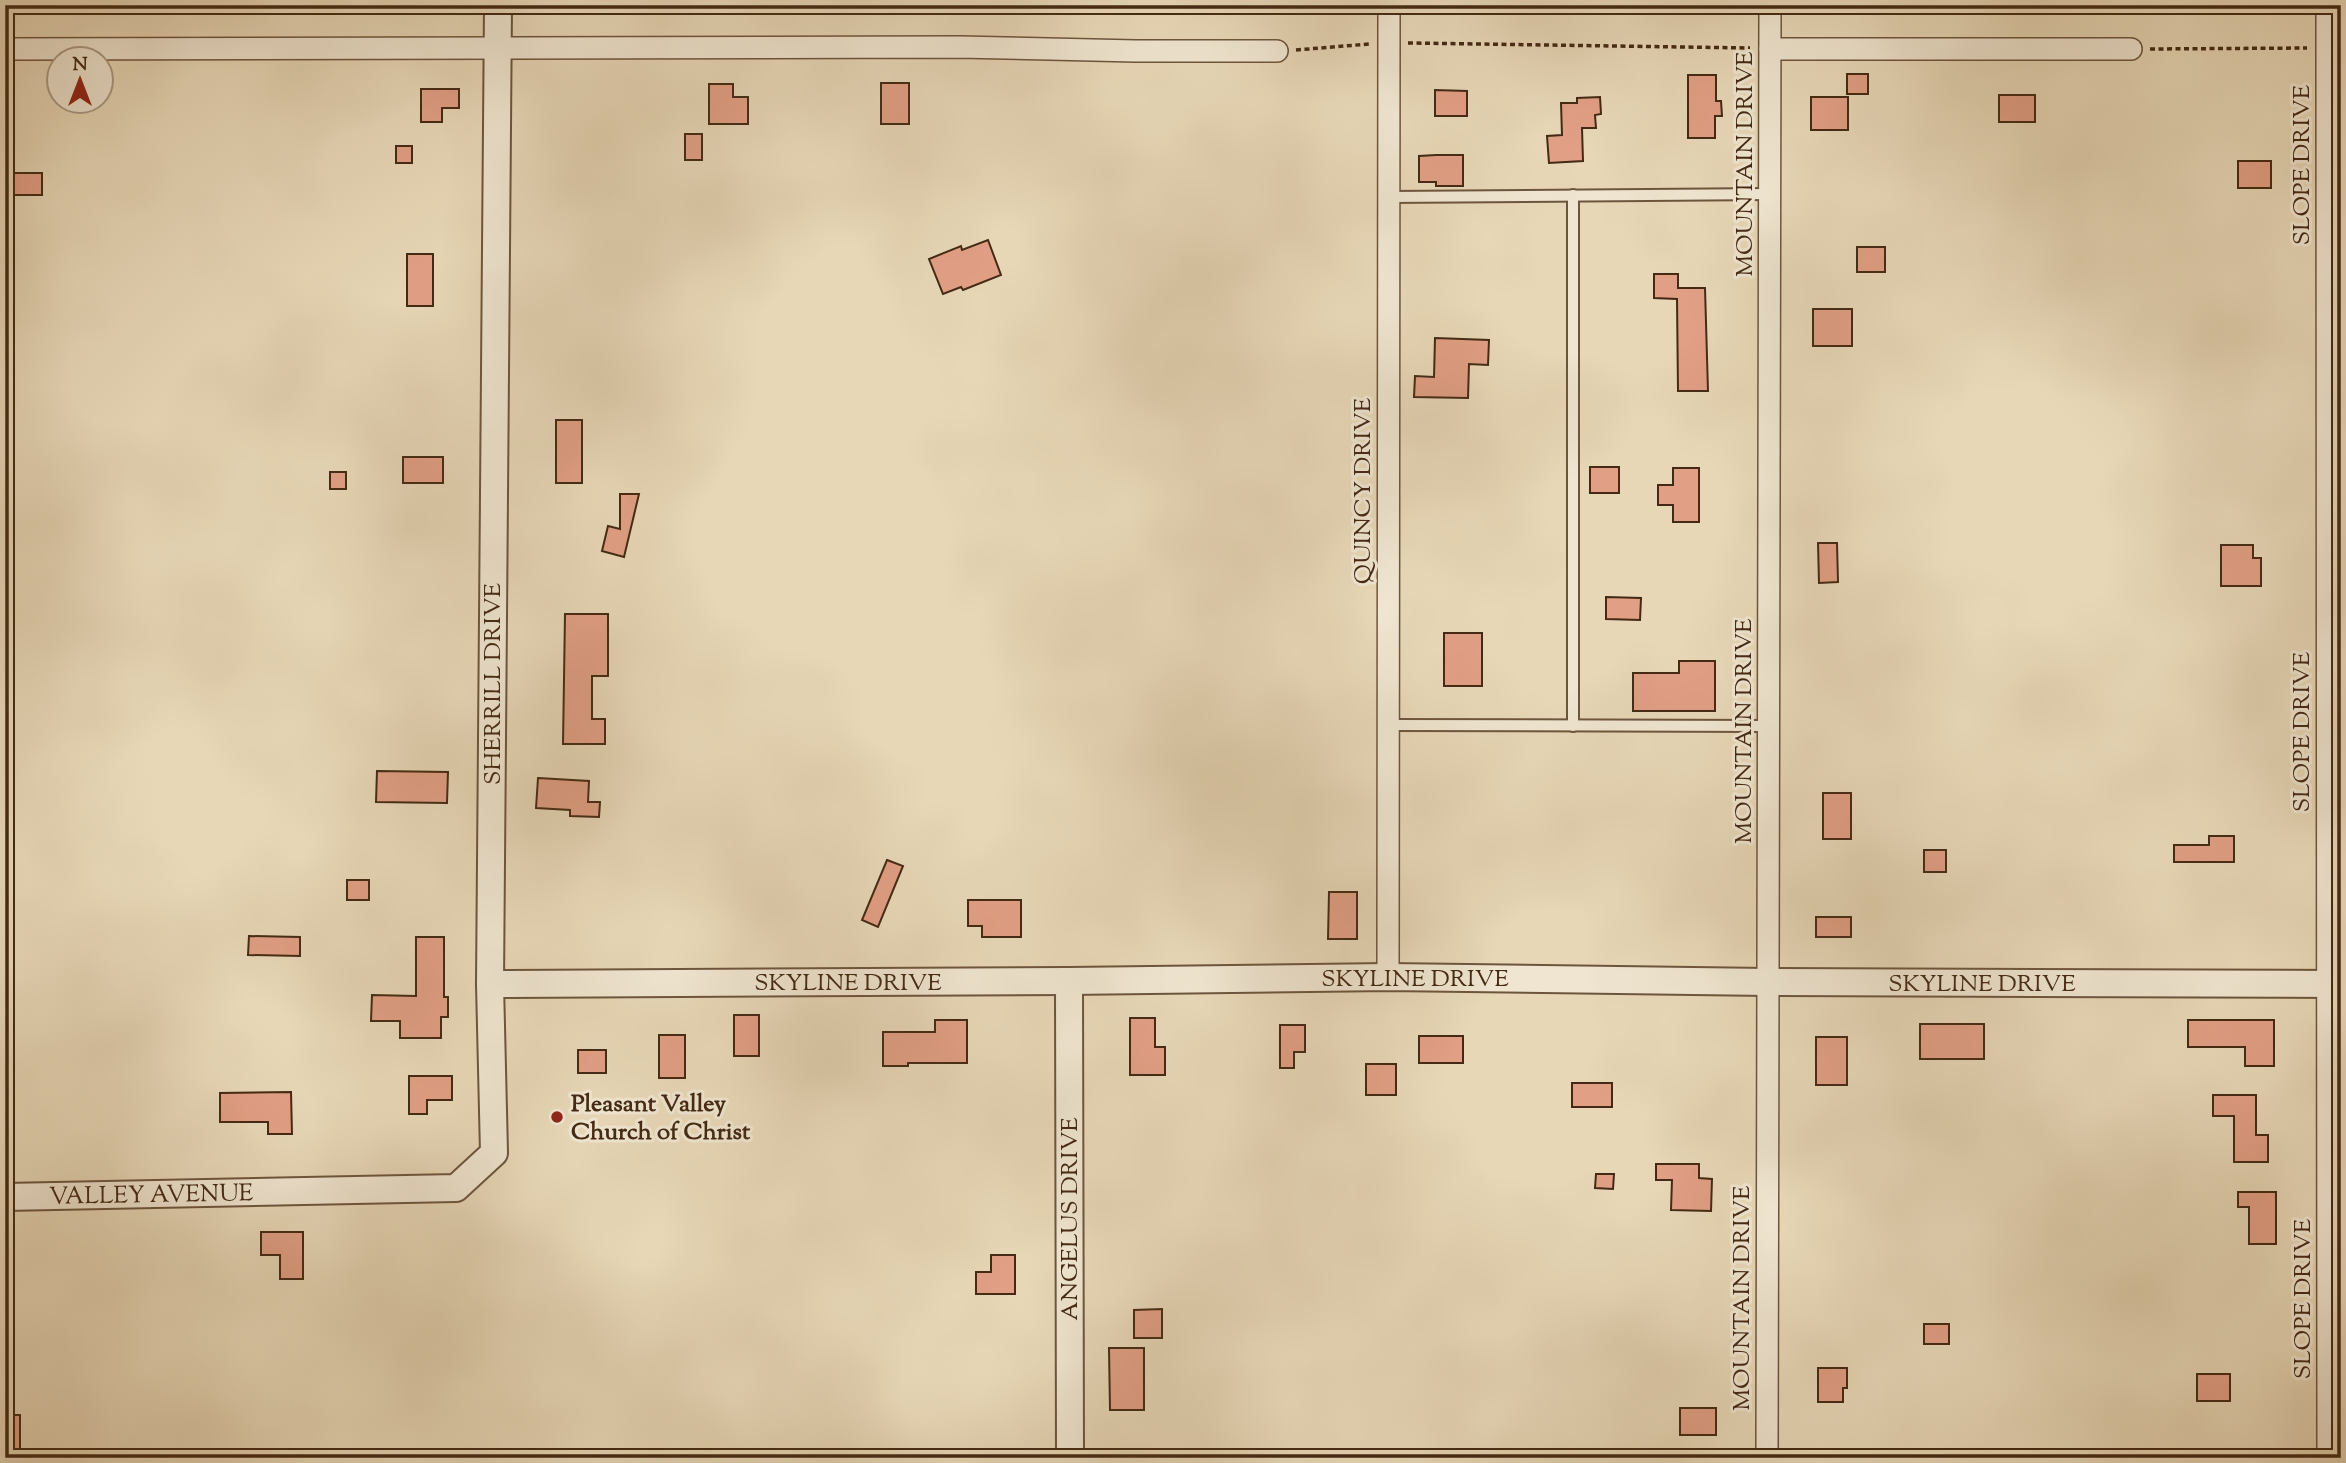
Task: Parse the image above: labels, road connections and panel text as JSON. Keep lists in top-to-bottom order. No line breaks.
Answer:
{"streets":{"street":["MOUNTAIN DRIVE","SLOPE DRIVE","QUINCY DRIVE","SHERRILL DRIVE","SKYLINE DRIVE","VALLEY AVENUE","ANGELUS DRIVE"]},"crossings":[["MOUNTAIN DRIVE","SKYLINE DRIVE"],["SLOPE DRIVE","SKYLINE DRIVE"],["QUINCY DRIVE","SKYLINE DRIVE"],["SHERRILL DRIVE","SKYLINE DRIVE"],["SHERRILL DRIVE","VALLEY AVENUE"],["SKYLINE DRIVE","ANGELUS DRIVE"]],"places":["Pleasant Valley Church of Christ"],"north":"top"}
